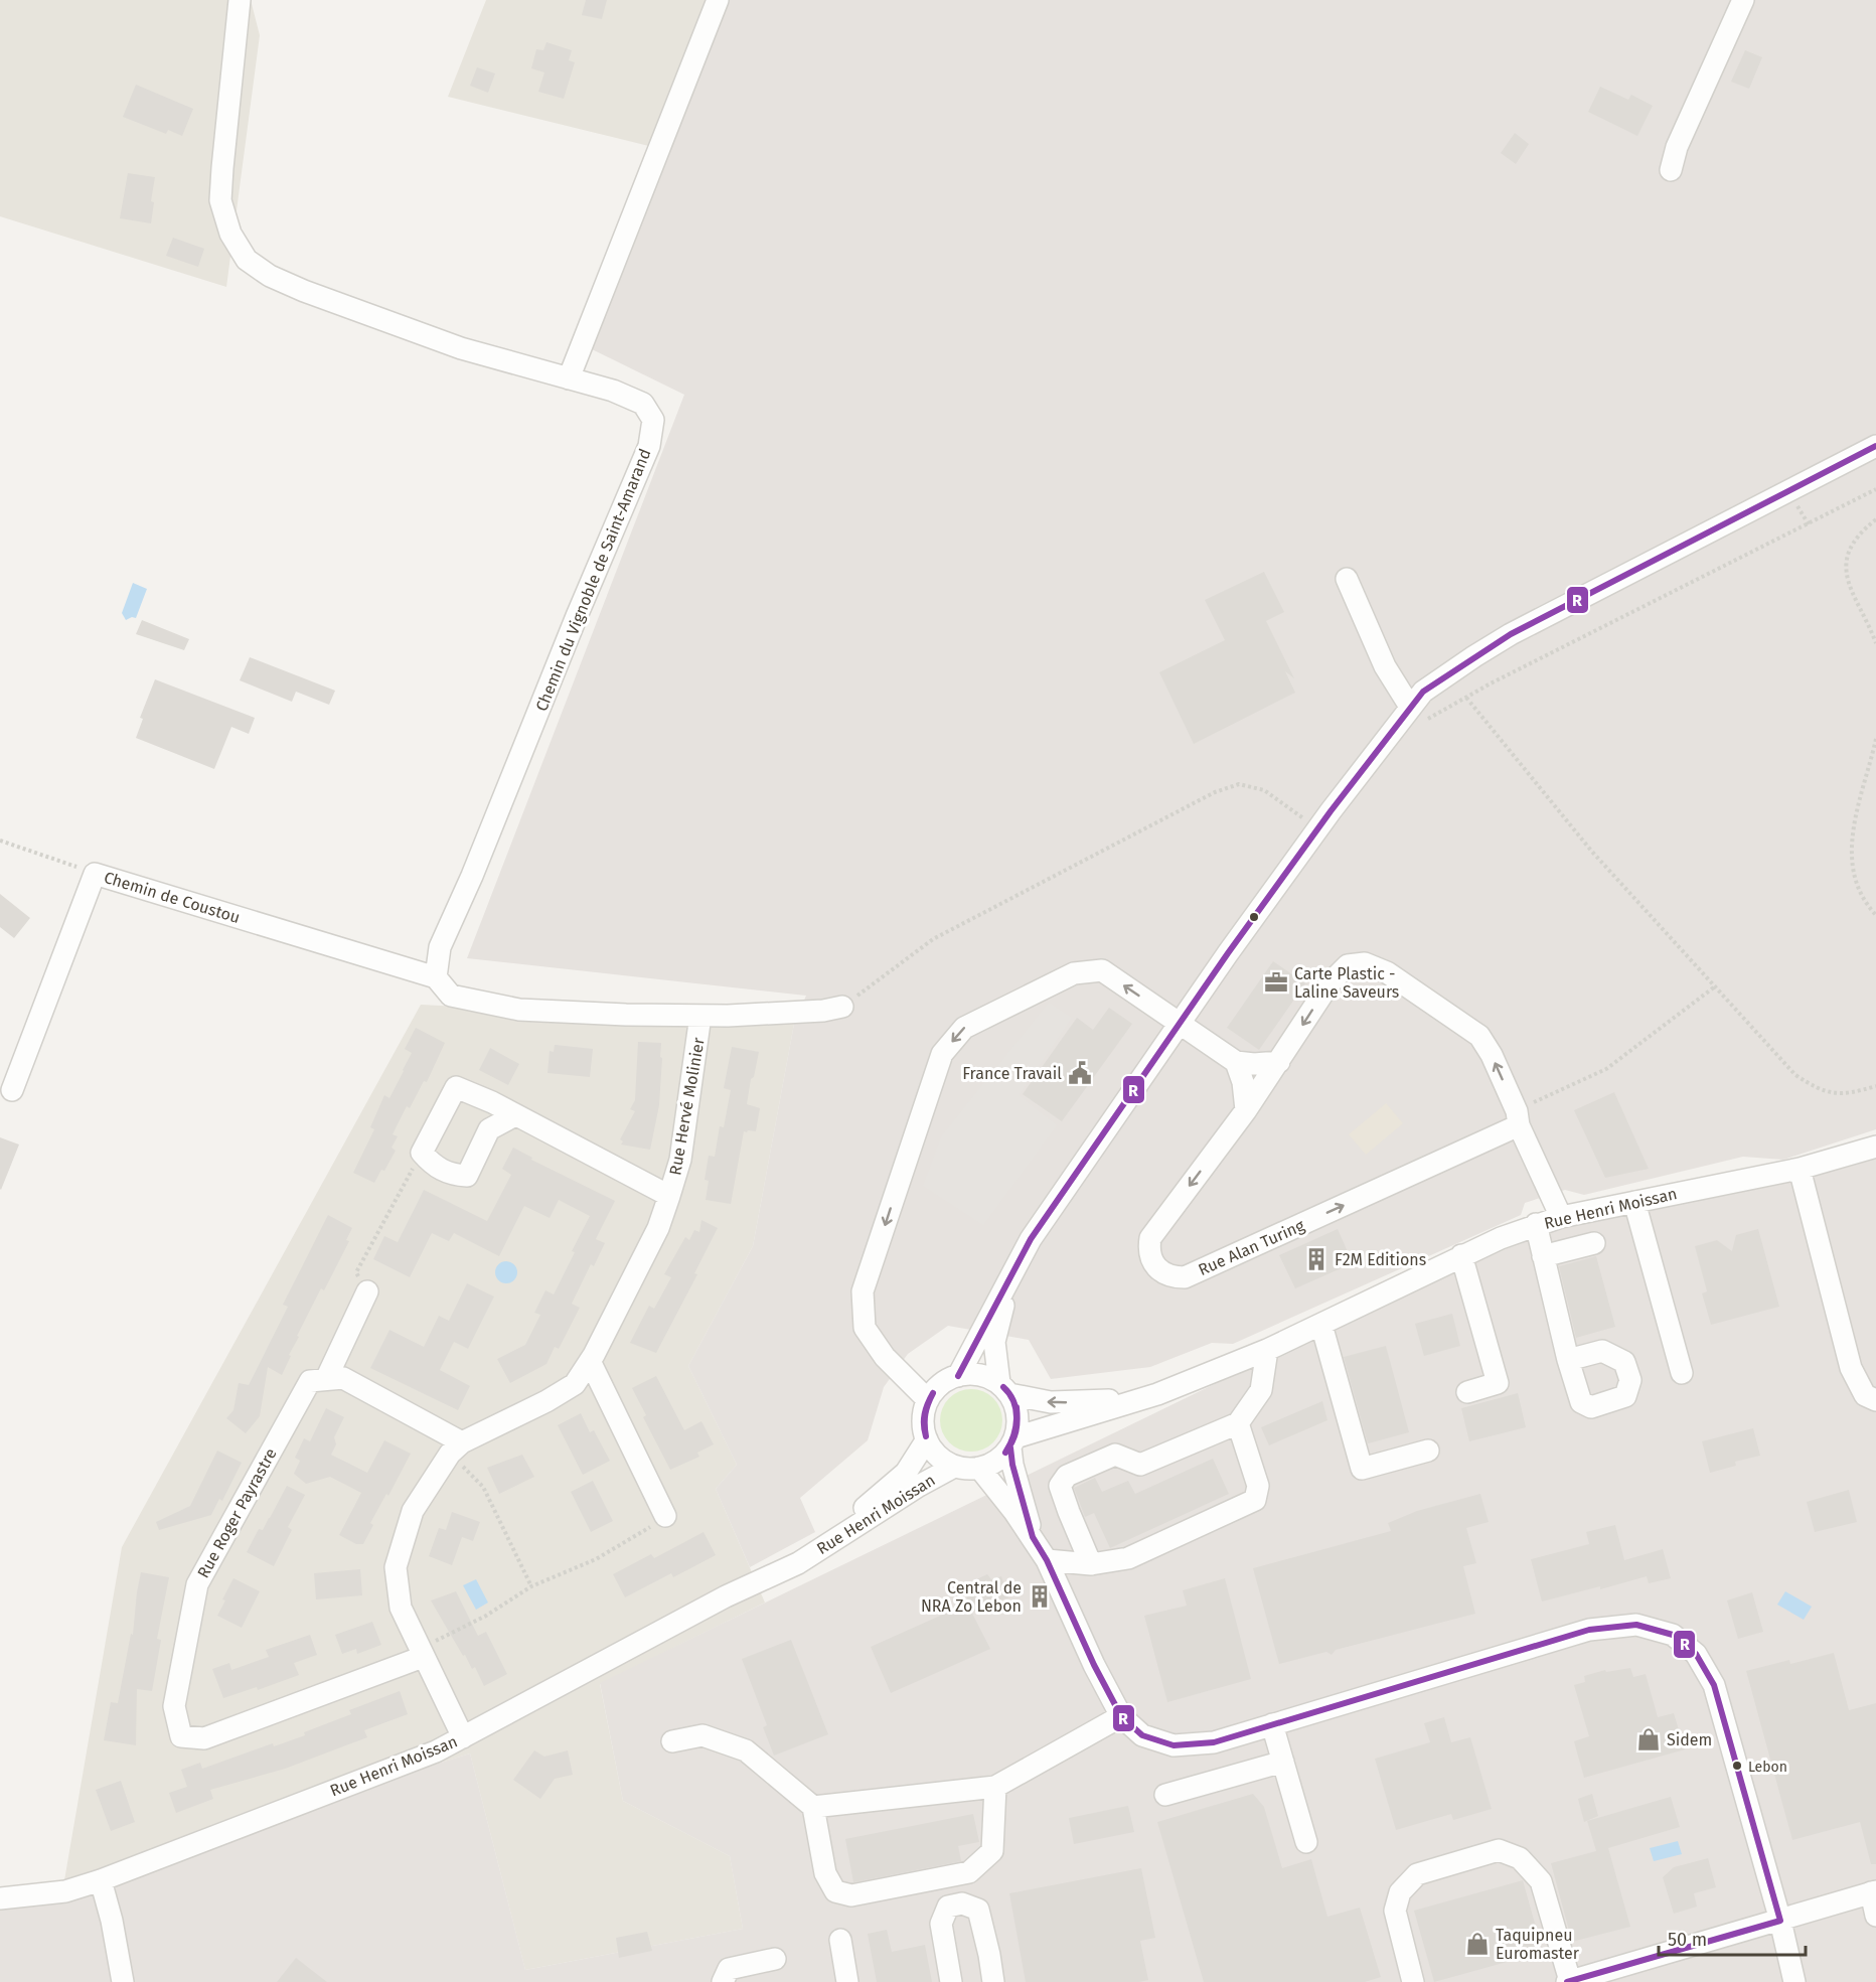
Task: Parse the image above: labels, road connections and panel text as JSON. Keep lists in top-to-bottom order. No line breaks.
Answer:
{"streets":{"street":["Chemin du Vignoble de Saint-Amarand","Chemin de Coustou","Rue Hervé Molinier","Rue Henri Moissan","Rue Alan Turing","Rue Roger Payrastre"]},"crossings":[["Chemin du Vignoble de Saint-Amarand","Chemin de Coustou"],["Rue Henri Moissan","Rue Alan Turing"]],"places":{"office":["Carte Plastic - Laline Saveurs"],"public building":["France Travail"],"building":["F2M Editions","Central de NRA Zo Lebon"],"shop":["Sidem","Taquipneu Euromaster"],"other":["Lebon"]},"lines":["transit line R"],"scale_bar":"50 m"}
